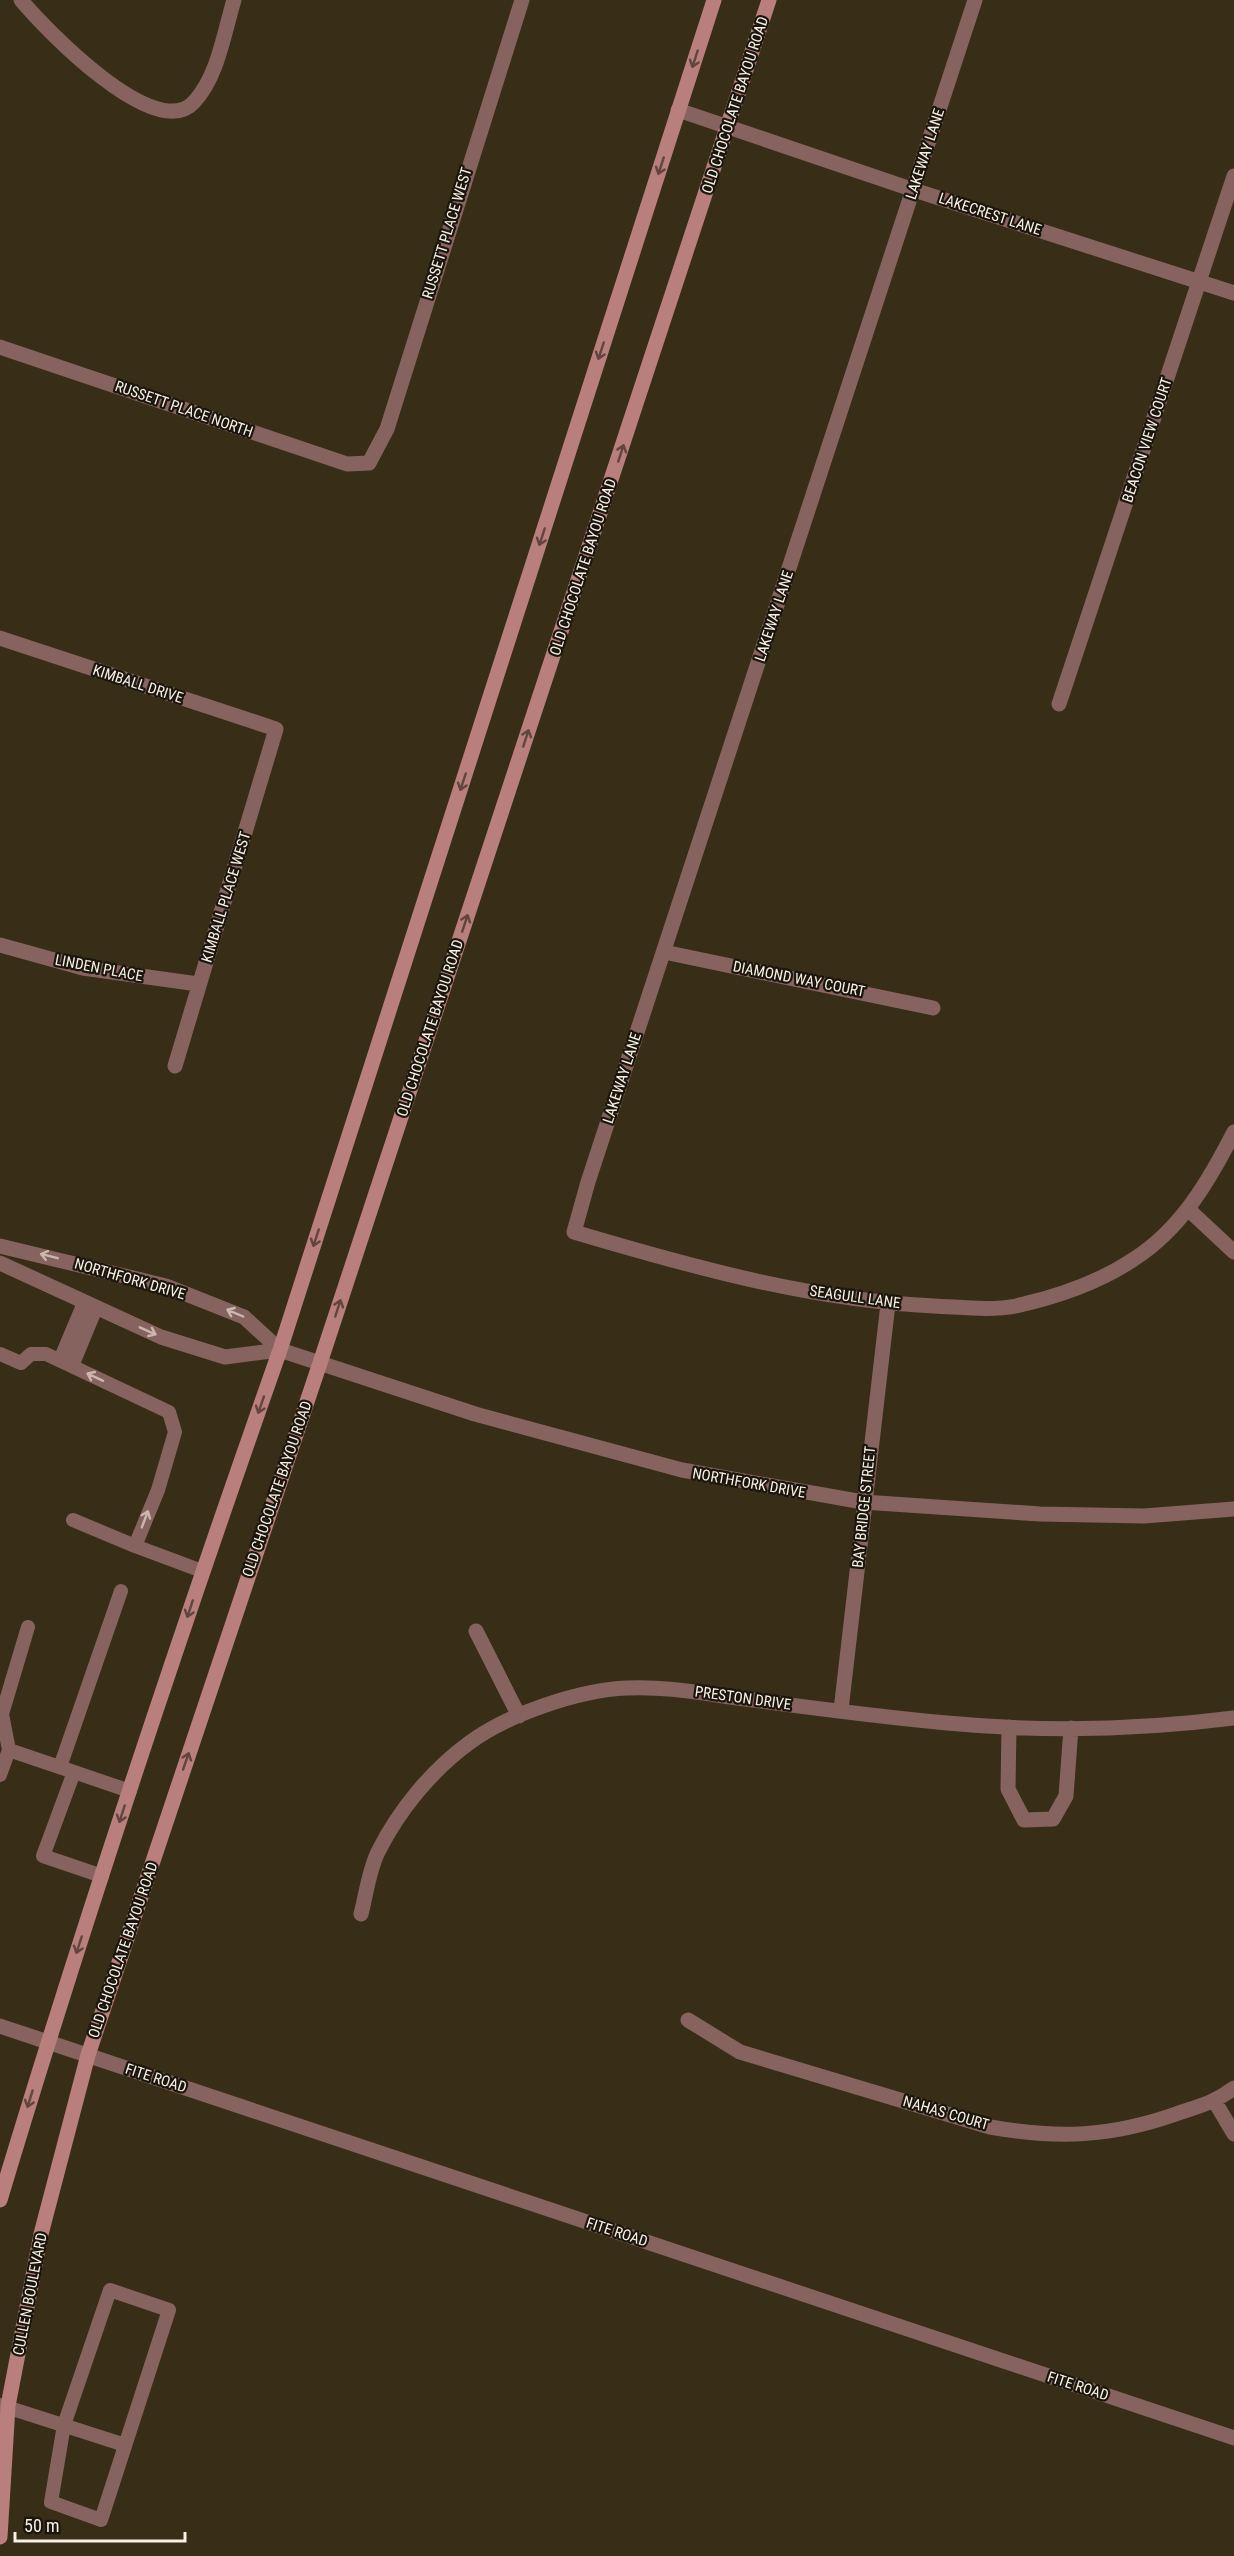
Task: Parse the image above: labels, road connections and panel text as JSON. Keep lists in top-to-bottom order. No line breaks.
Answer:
{"streets":{"main road":["OLD CHOCOLATE BAYOU ROAD","CULLEN BOULEVARD"],"street":["LAKEWAY LANE","LAKECREST LANE","RUSSETT PLACE WEST","RUSSETT PLACE NORTH","BEACON VIEW COURT","KIMBALL DRIVE","KIMBALL PLACE WEST","LINDEN PLACE","DIAMOND WAY COURT","NORTHFORK DRIVE","SEAGULL LANE","BAY BRIDGE STREET","PRESTON DRIVE","FITE ROAD","NAHAS COURT"]},"crossings":[["OLD CHOCOLATE BAYOU ROAD","LAKECREST LANE"],["OLD CHOCOLATE BAYOU ROAD","NORTHFORK DRIVE"],["OLD CHOCOLATE BAYOU ROAD","FITE ROAD"],["OLD CHOCOLATE BAYOU ROAD","CULLEN BOULEVARD"],["LAKEWAY LANE","LAKECREST LANE"],["LAKEWAY LANE","DIAMOND WAY COURT"],["LAKEWAY LANE","SEAGULL LANE"],["LAKECREST LANE","BEACON VIEW COURT"],["RUSSETT PLACE WEST","RUSSETT PLACE NORTH"],["KIMBALL DRIVE","KIMBALL PLACE WEST"],["KIMBALL PLACE WEST","LINDEN PLACE"],["NORTHFORK DRIVE","BAY BRIDGE STREET"],["SEAGULL LANE","BAY BRIDGE STREET"],["BAY BRIDGE STREET","PRESTON DRIVE"],["FITE ROAD","CULLEN BOULEVARD"]],"scale_bar":"50 m"}
